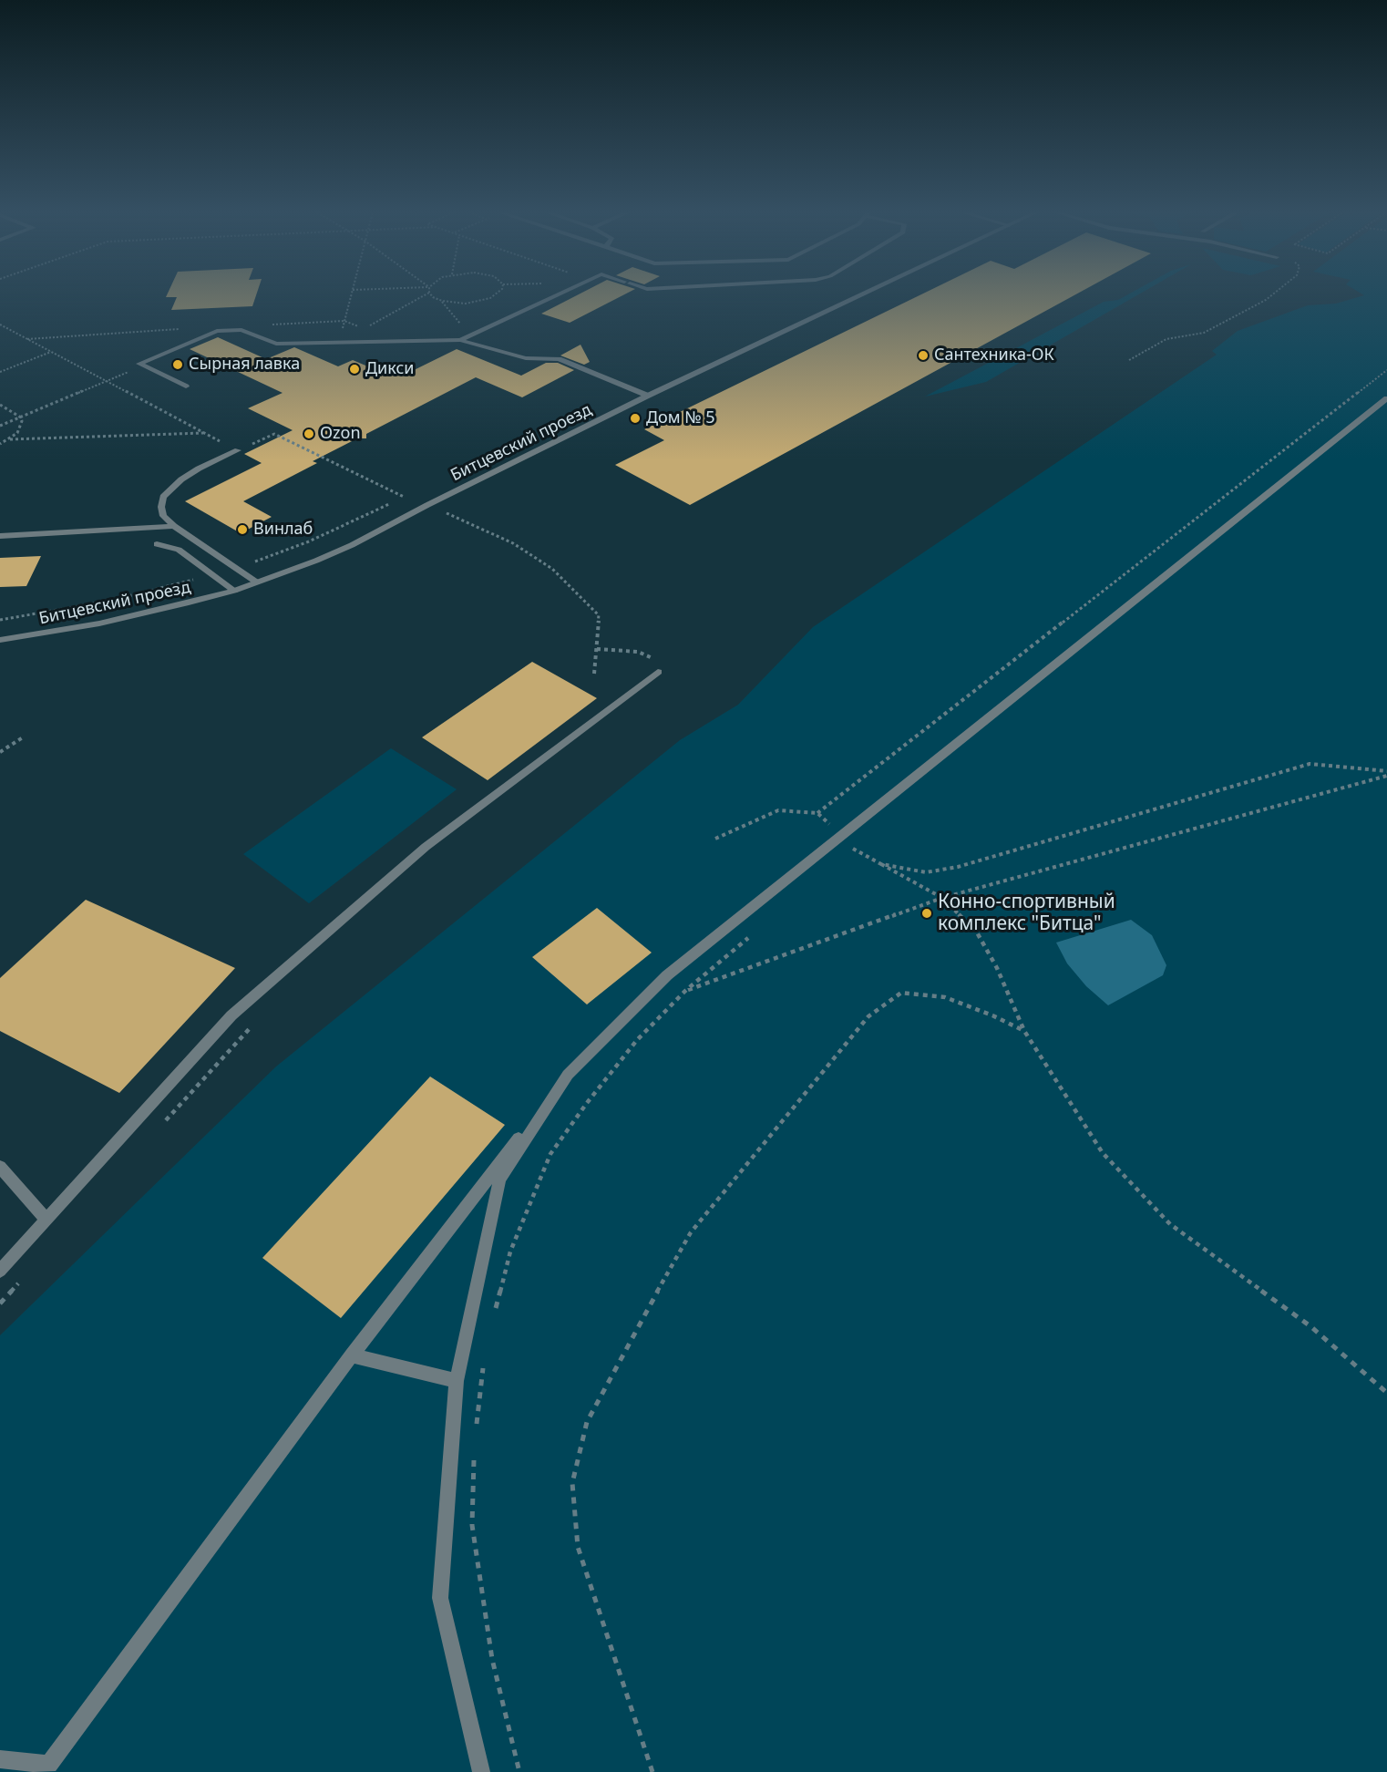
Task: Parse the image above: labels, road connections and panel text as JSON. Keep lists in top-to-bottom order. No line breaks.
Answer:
{"streets":{"street":["Битцевский проезд"]},"places":["Сантехника-ОК","Сырная лавка","Дикси","Дом № 5","Ozon","Винлаб","Конно-спортивный комплекс \"Битца\""]}
